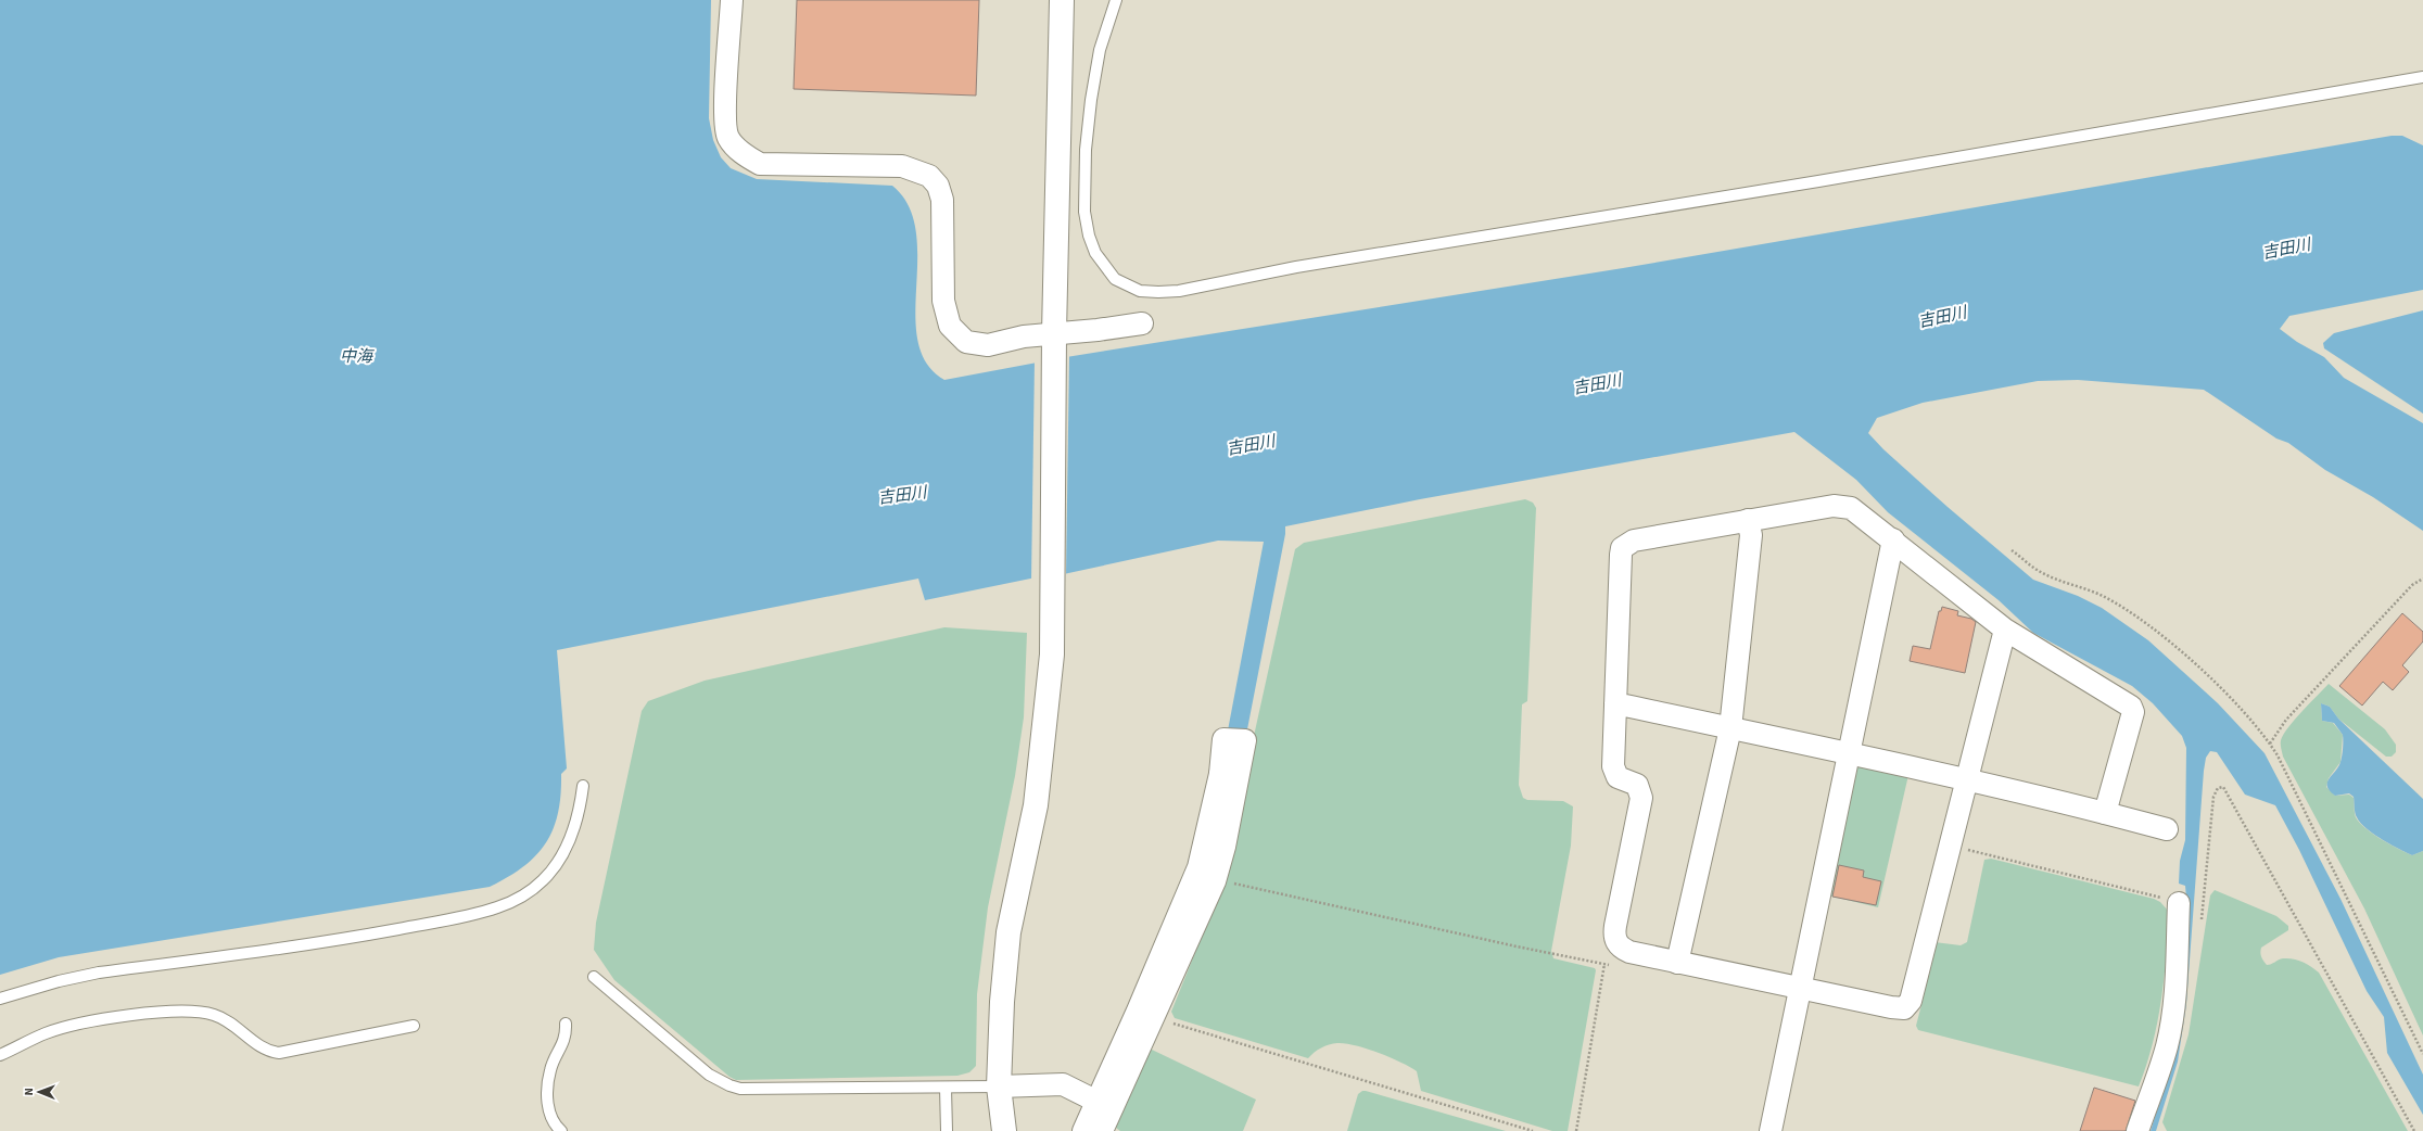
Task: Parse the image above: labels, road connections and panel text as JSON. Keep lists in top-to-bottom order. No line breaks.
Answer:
{"water":["吉田川","中海"],"north":"left"}
